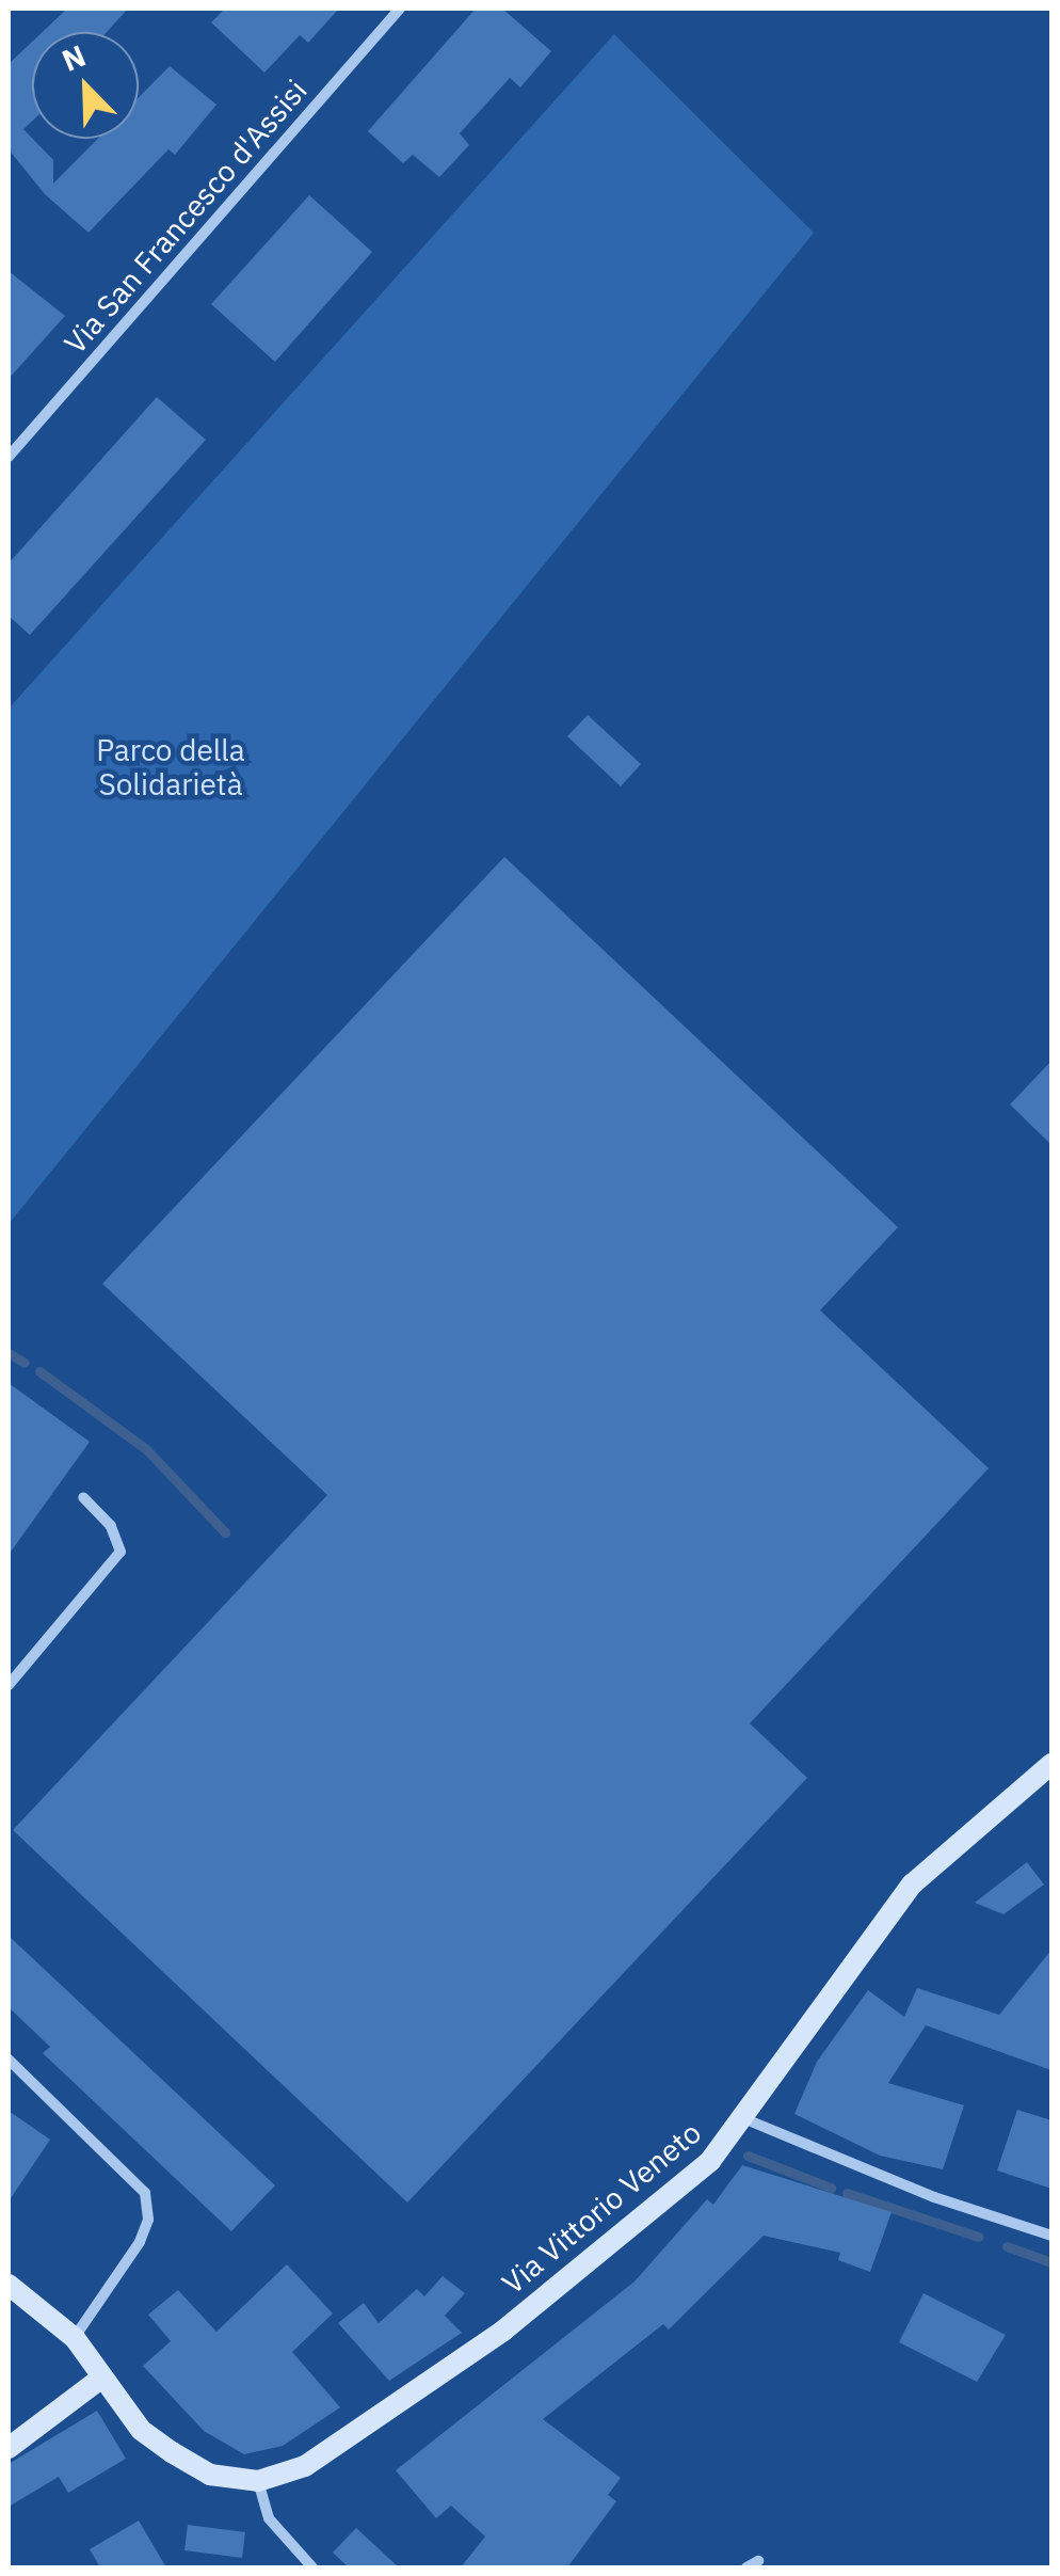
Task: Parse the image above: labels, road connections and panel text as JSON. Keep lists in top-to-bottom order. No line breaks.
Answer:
{"streets":{"street":["Via San Francesco d'Assisi","Via Vittorio Veneto"]},"parks":["Parco della Solidarietà"],"north":"top left"}
